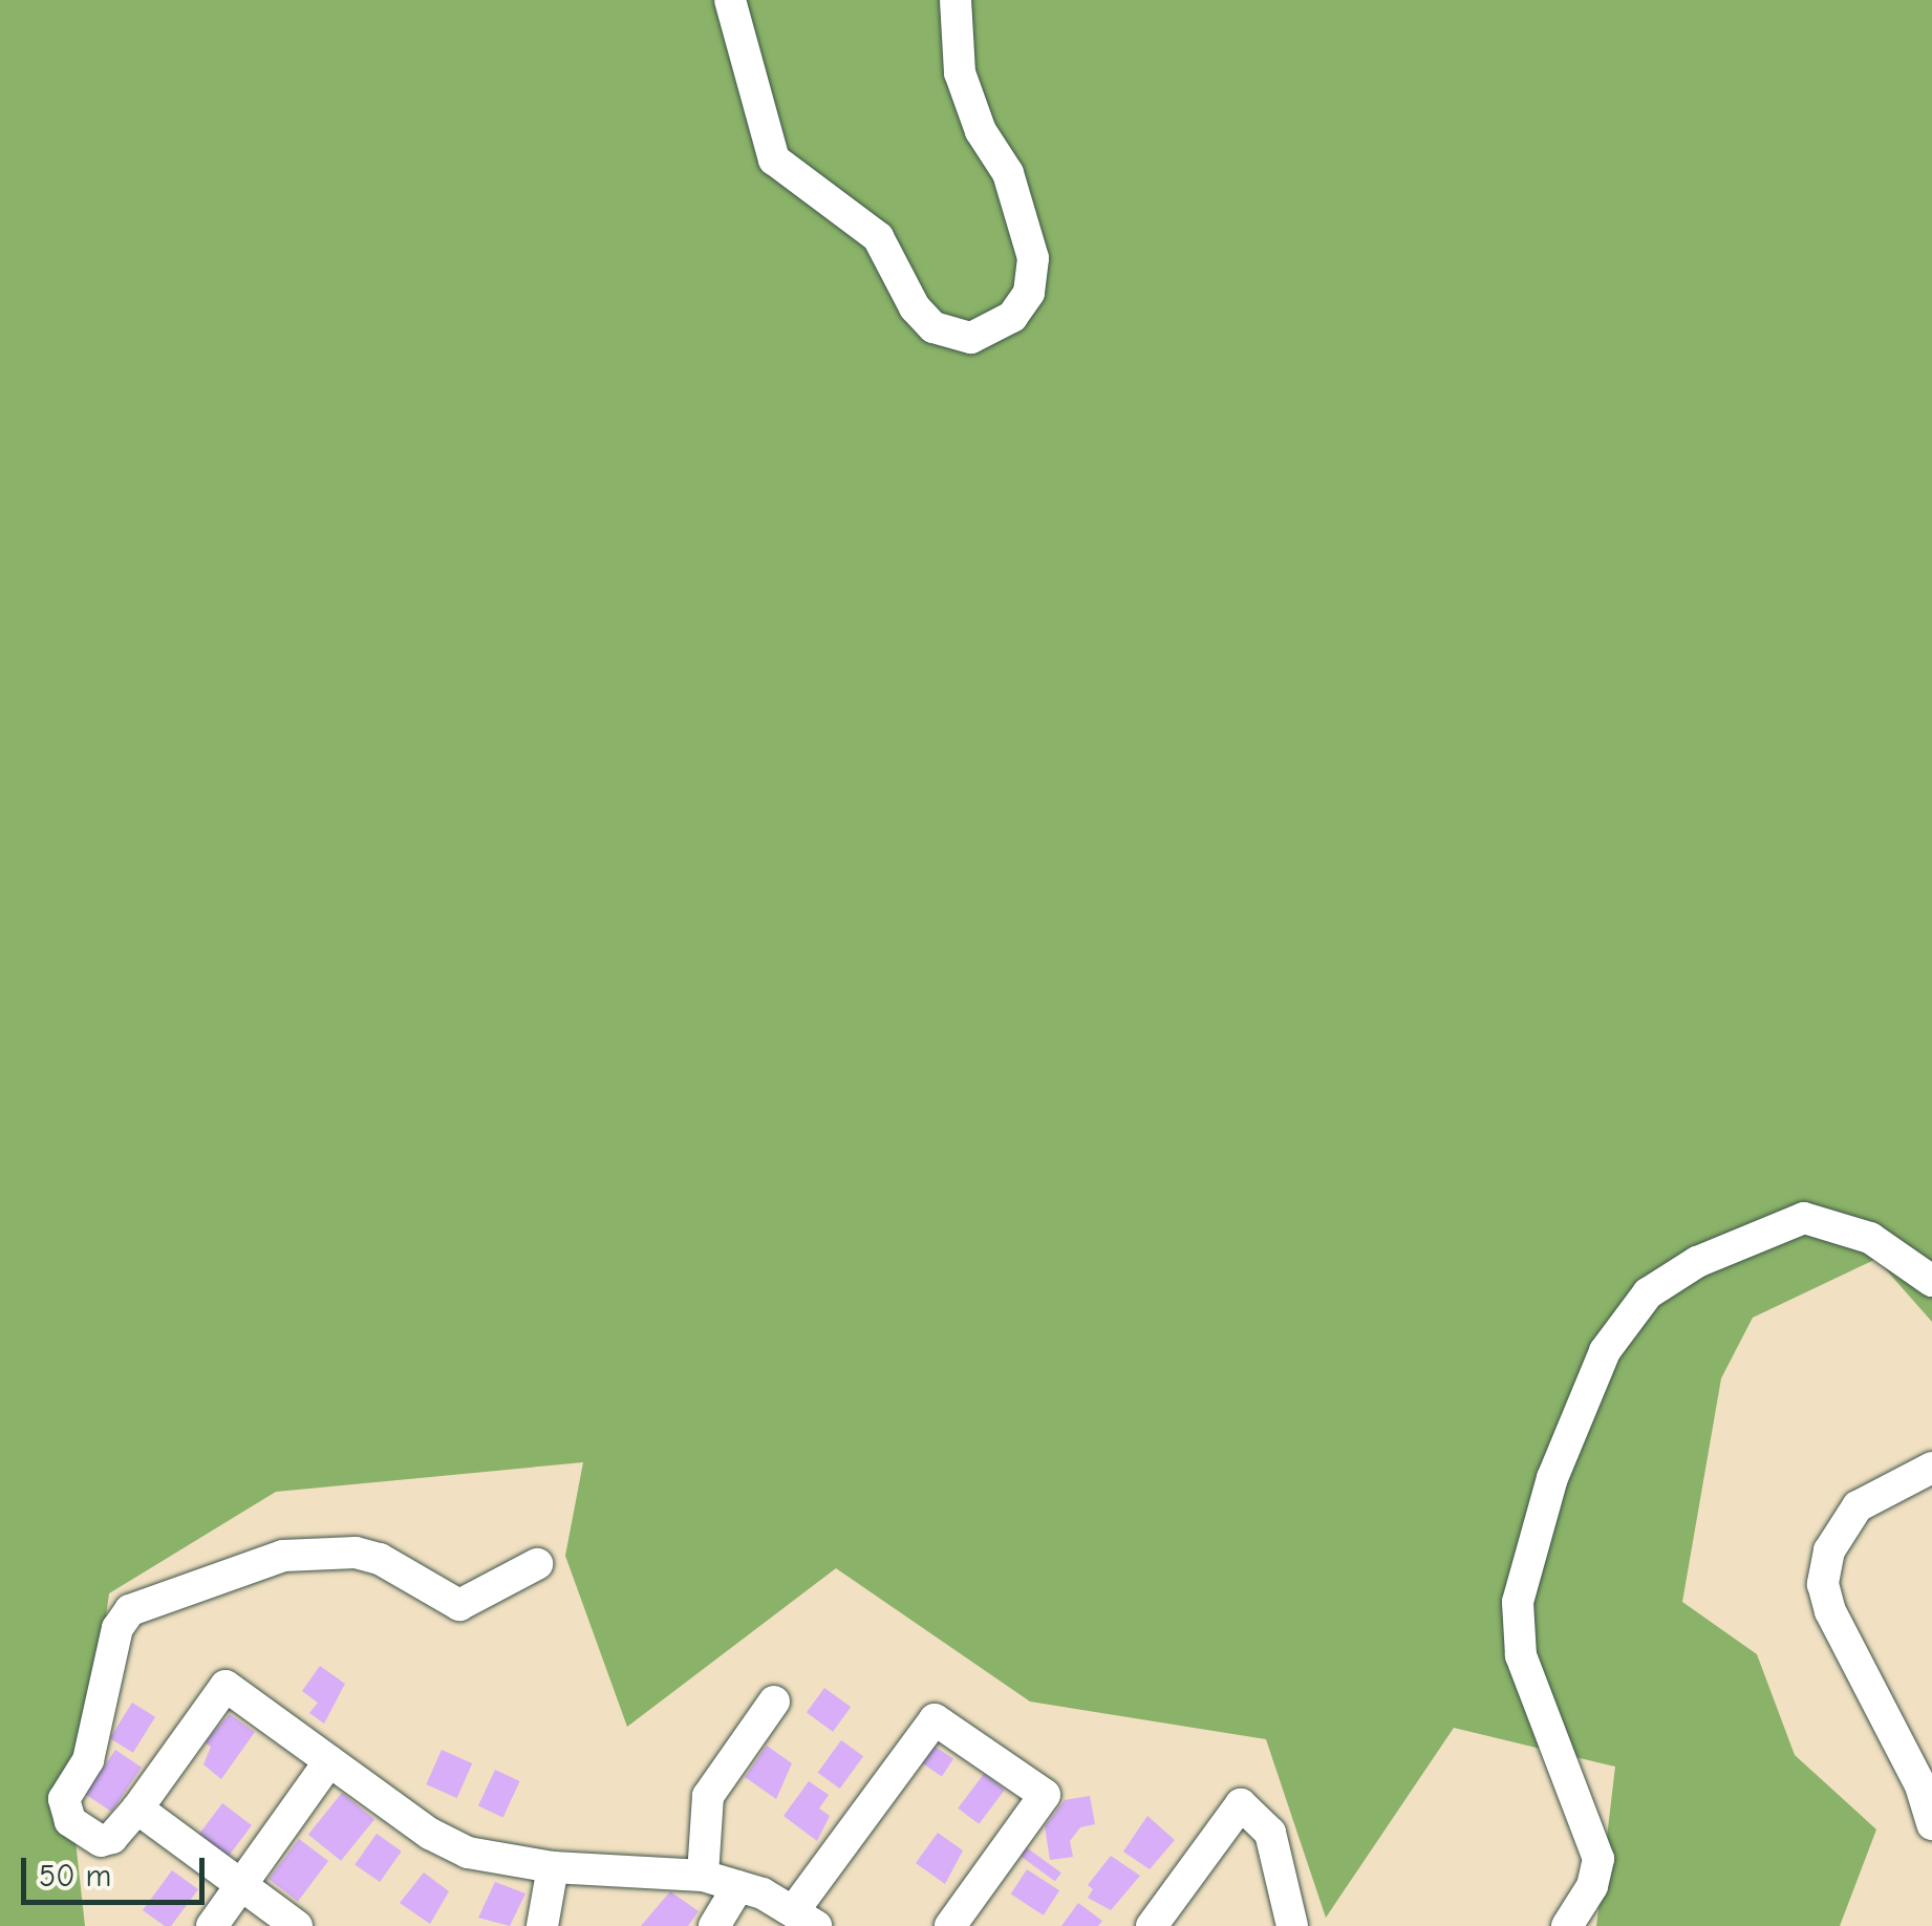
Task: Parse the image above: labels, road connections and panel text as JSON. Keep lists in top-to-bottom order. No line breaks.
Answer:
{"scale_bar":"50 m"}
